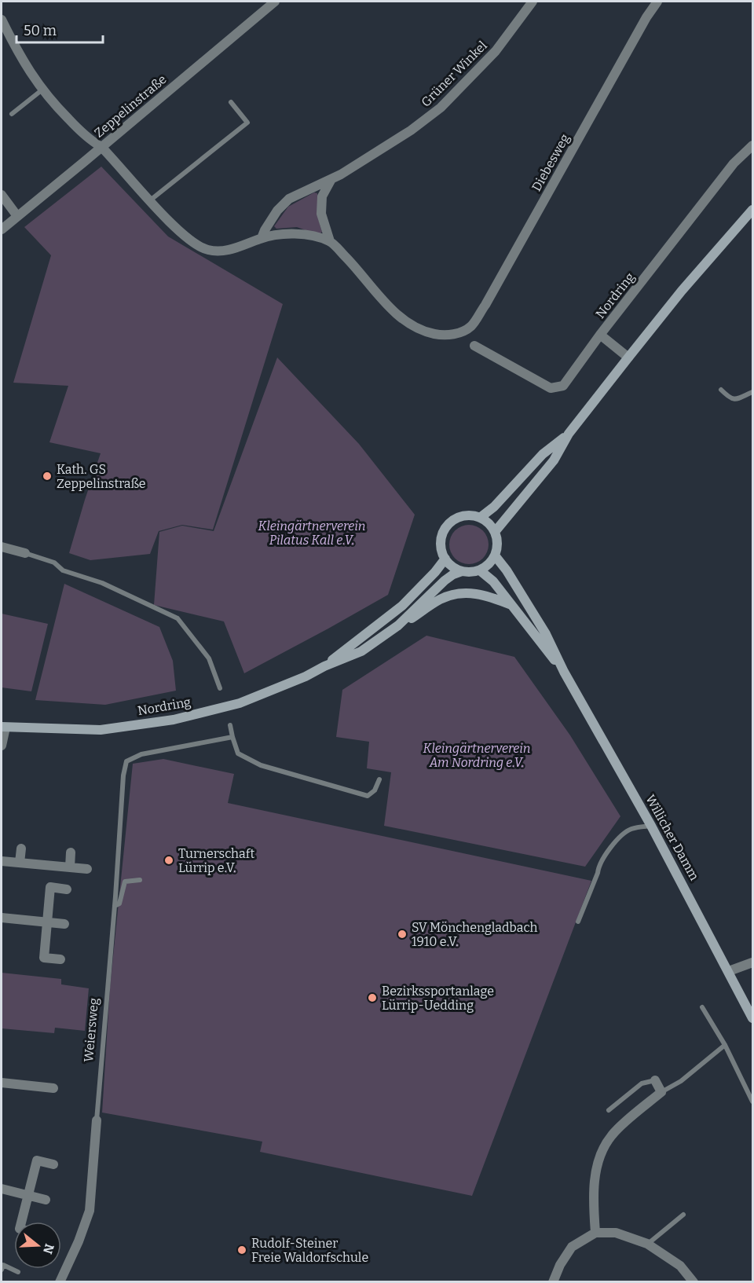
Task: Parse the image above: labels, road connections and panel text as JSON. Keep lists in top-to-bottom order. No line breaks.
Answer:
{"streets":{"main road":["Nordring","Willicher Damm"],"street":["Grüner Winkel","Zeppelinstraße","Diebesweg","Weiersweg"]},"crossings":[["Nordring","Willicher Damm"]],"parks":["Kleingärtnerverein Pilatus Kall e.V.","Kleingärtnerverein Am Nordring e.V."],"places":["Kath. GS Zeppelinstraße","Turnerschaft Lürrip e.V.","SV Mönchengladbach 1910 e.V.","Bezirkssportanlage Lürrip-Uedding","Rudolf-Steiner Freie Waldorfschule"],"scale_bar":"50 m","north":"right"}
